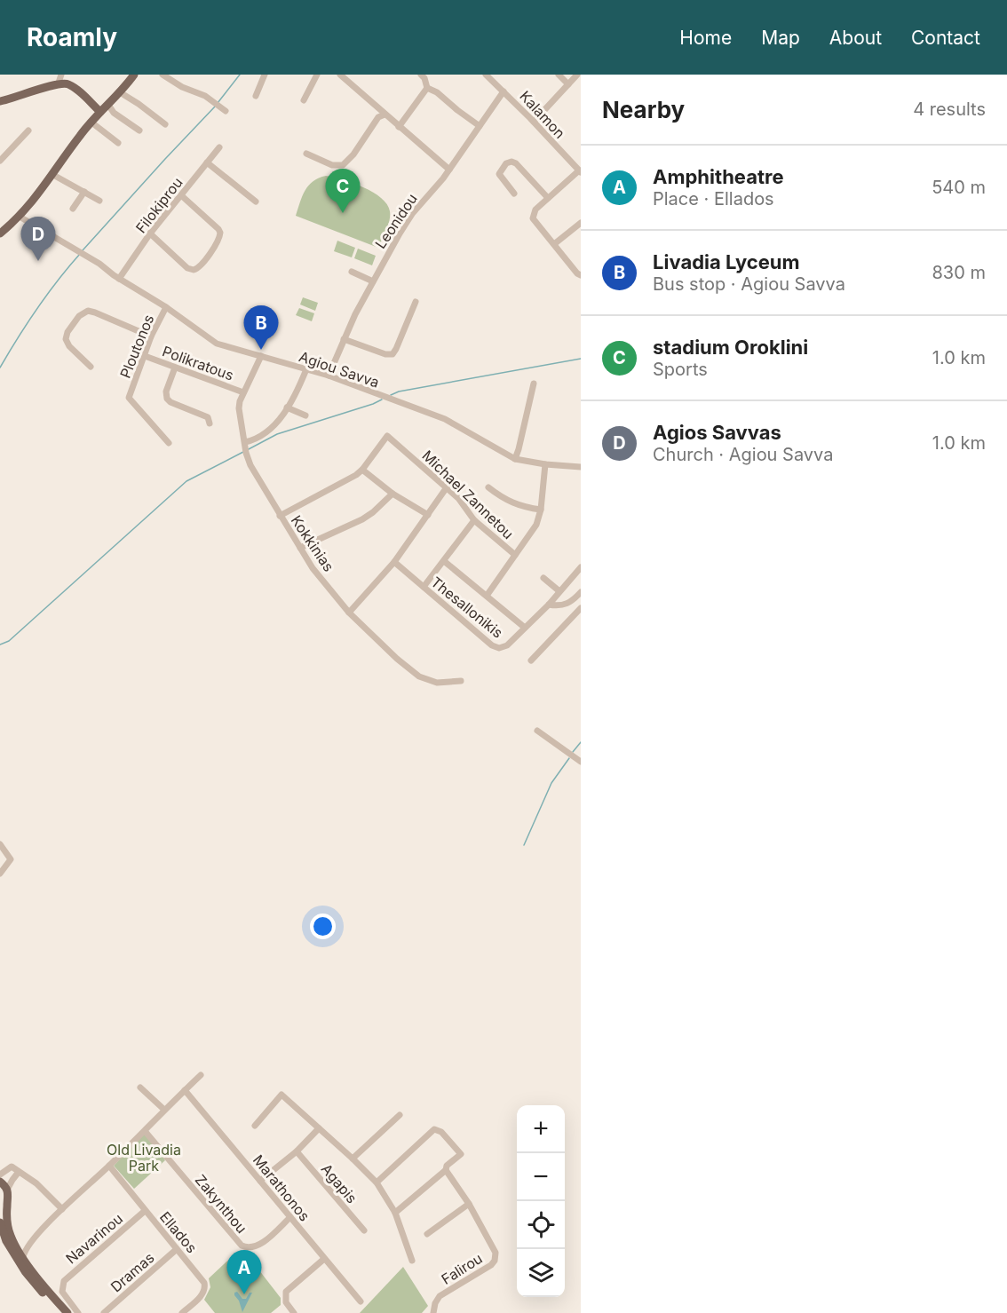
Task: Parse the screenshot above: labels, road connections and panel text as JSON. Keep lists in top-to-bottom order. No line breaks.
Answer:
{"streets":{"street":["Kalamon","Filokiprou","Leonidou","Ploutonos","Polikratous","Agiou Savva","Michael Zannetou","Kokkinias","Thesallonikis","Agapis","Marathonos","Zakynthou","Ellados","Navarinou","Falirou","Dramas"]},"crossings":[["Kalamon","Leonidou"],["Filokiprou","Agiou Savva"],["Leonidou","Agiou Savva"],["Ploutonos","Polikratous"],["Ploutonos","Agiou Savva"],["Polikratous","Kokkinias"],["Agiou Savva","Kokkinias"],["Michael Zannetou","Kokkinias"],["Marathonos","Zakynthou"],["Ellados","Navarinou"],["Ellados","Dramas"]],"parks":["Old Livadia Park"],"page":{"header":"Roamly","nav":["Home","Map","About","Contact"],"heading":["Nearby","4 results"],"list":[{"mark":"A","name":"Amphitheatre","note":"Place · Ellados","value":"540 m"},{"mark":"B","name":"Livadia Lyceum","note":"Bus stop · Agiou Savva","value":"830 m"},{"mark":"C","name":"stadium Oroklini","note":"Sports","value":"1.0 km"},{"mark":"D","name":"Agios Savvas","note":"Church · Agiou Savva","value":"1.0 km"}],"pins":["C","D","B","A"],"map_buttons":["+","−"]}}
